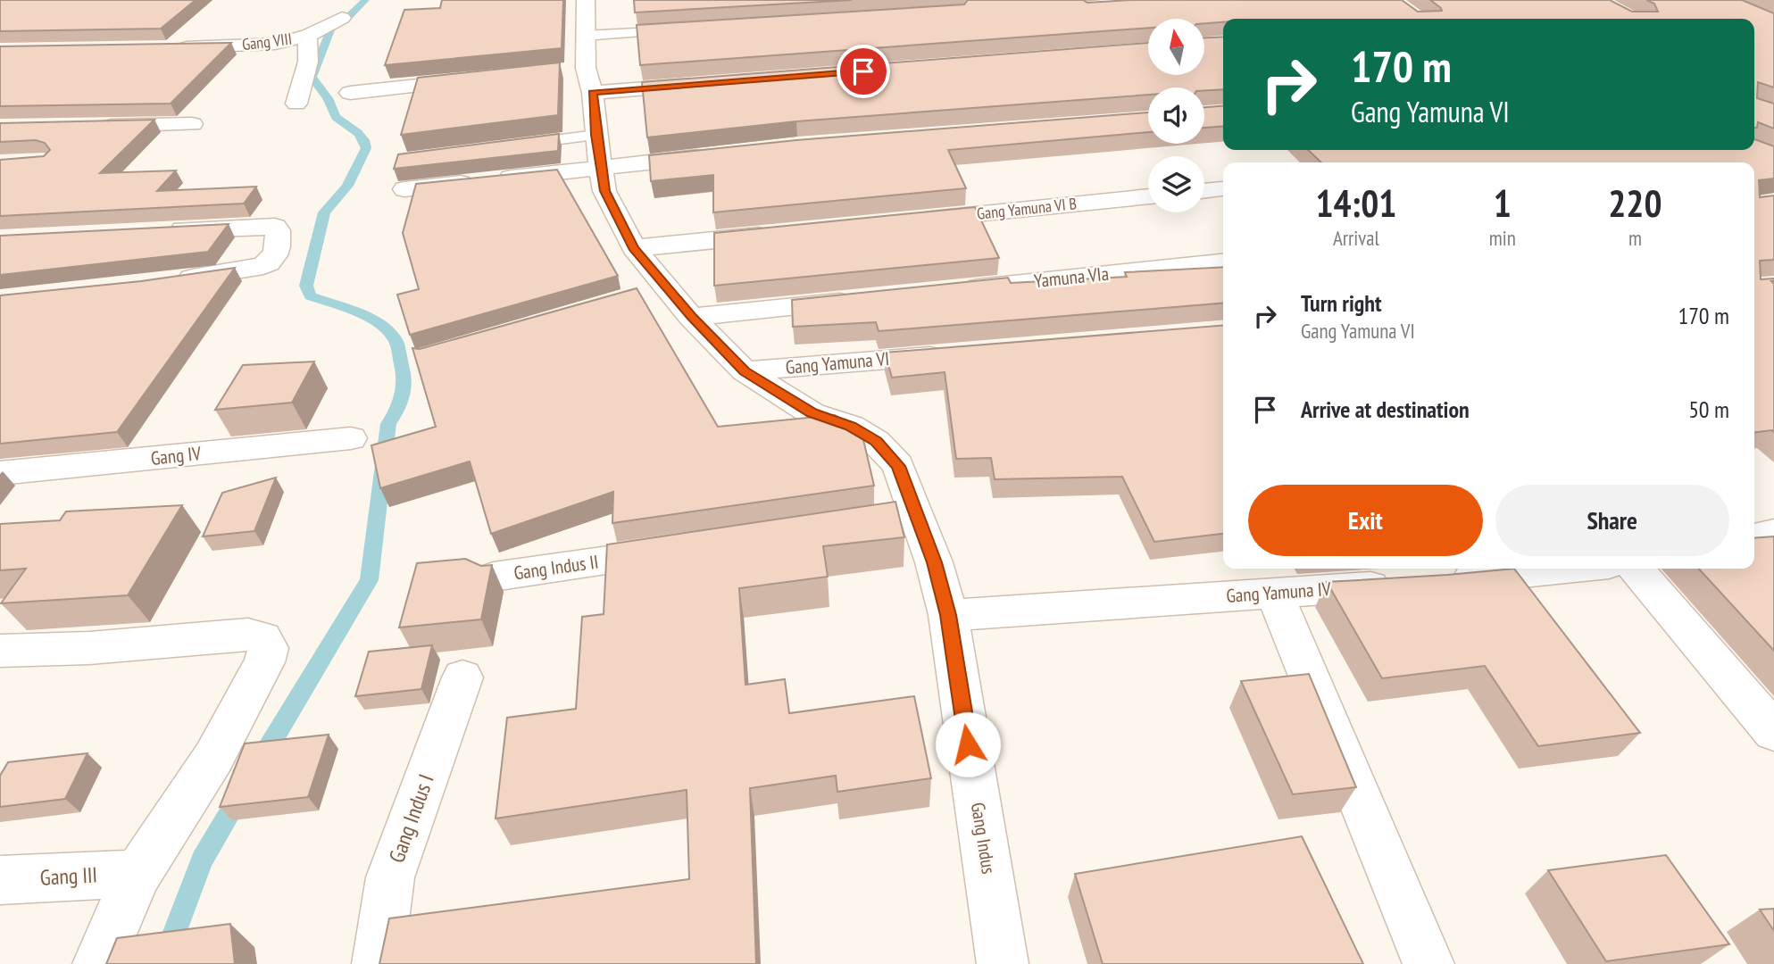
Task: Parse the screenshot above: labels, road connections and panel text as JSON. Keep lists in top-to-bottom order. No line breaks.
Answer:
{"streets":{"street":["Gang VIII","Gang Yamuna VI B","Yamuna VIa","Gang Yamuna VI","Gang IV","Gang Indus II","Gang Yamuna IV","Gang Indus I","Gang Indus","Gang III"]},"crossings":[["Gang Yamuna VI","Gang Indus"],["Gang Yamuna IV","Gang Indus"]],"north":"top","page":{"turn":["170 m","Gang Yamuna VI"],"eta":["14:01","Arrival","1","min","220","m"],"list":[{"name":"Turn right","note":"Gang Yamuna VI","value":"170 m"},{"name":"Arrive at destination","value":"50 m"}],"buttons":["Exit","Share"]}}
